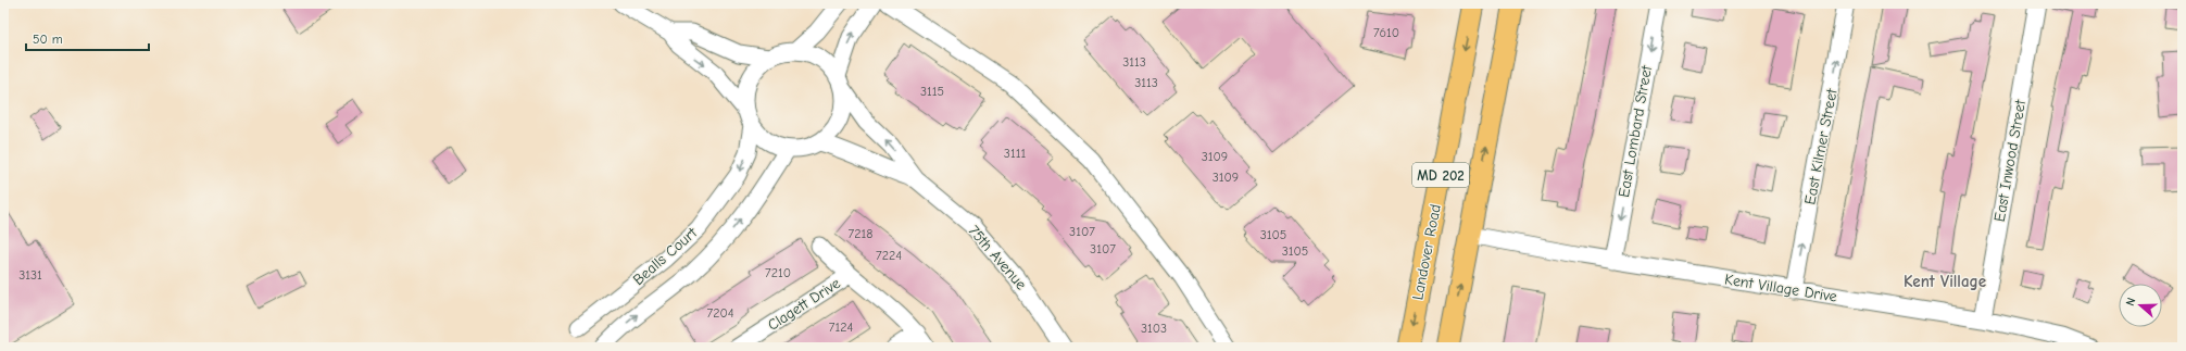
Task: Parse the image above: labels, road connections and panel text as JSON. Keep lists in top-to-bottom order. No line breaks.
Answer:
{"streets":{"main road":["MD 202","Landover Road"],"street":["East Lombard Street","East Kilmer Street","East Inwood Street","Bealls Court","75th Avenue","Kent Village Drive","Clagett Drive"]},"crossings":[["East Lombard Street","Kent Village Drive"],["East Kilmer Street","Kent Village Drive"],["East Inwood Street","Kent Village Drive"],["MD 202","Kent Village Drive"],["Bealls Court","75th Avenue"]],"one_way":["East Lombard Street","East Kilmer Street"],"districts":["Kent Village"],"house_numbers":["7610","3113","3113","3115","3111","3109","3109","3107","7218","3105","3107","3105","7224","7210","3131","7204","7124","3103"],"scale_bar":"50 m","north":"left"}
